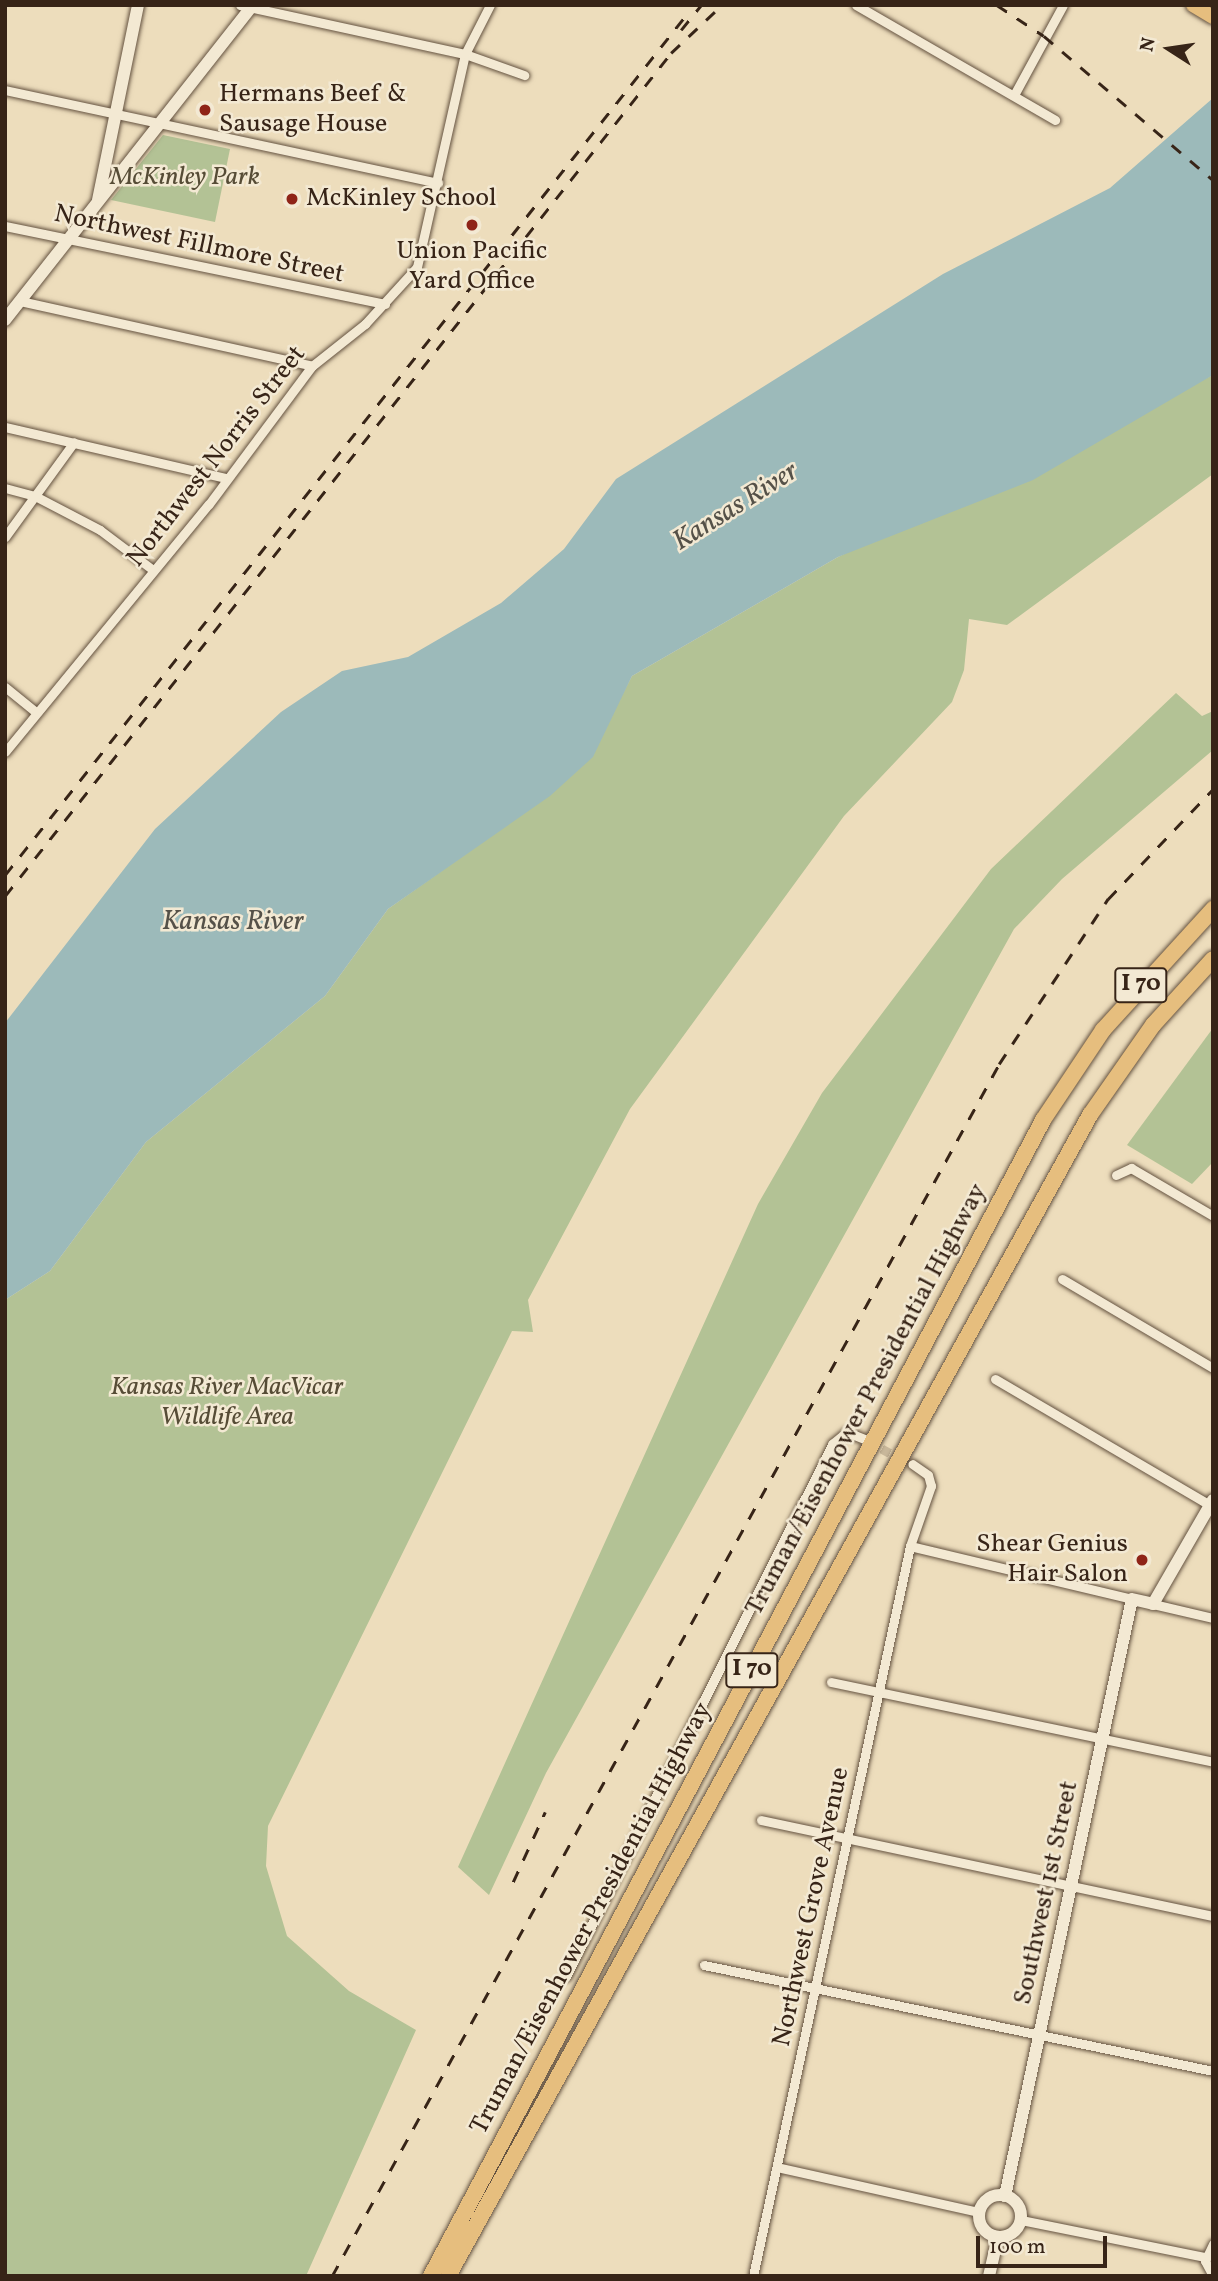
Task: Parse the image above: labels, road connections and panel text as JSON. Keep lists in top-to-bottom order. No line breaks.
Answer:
{"streets":{"highway":["I 70","Truman/Eisenhower Presidential Highway"],"street":["Northwest Fillmore Street","Northwest Norris Street","Southwest 1st Street","Northwest Grove Avenue"]},"crossings":[["Northwest Fillmore Street","Northwest Norris Street"]],"water":["Kansas River"],"parks":["McKinley Park","Kansas River MacVicar Wildlife Area"],"places":["Hermans Beef & Sausage House","McKinley School","Union Pacific Yard Office","Shear Genius Hair Salon"],"scale_bar":"100 m","north":"left"}
